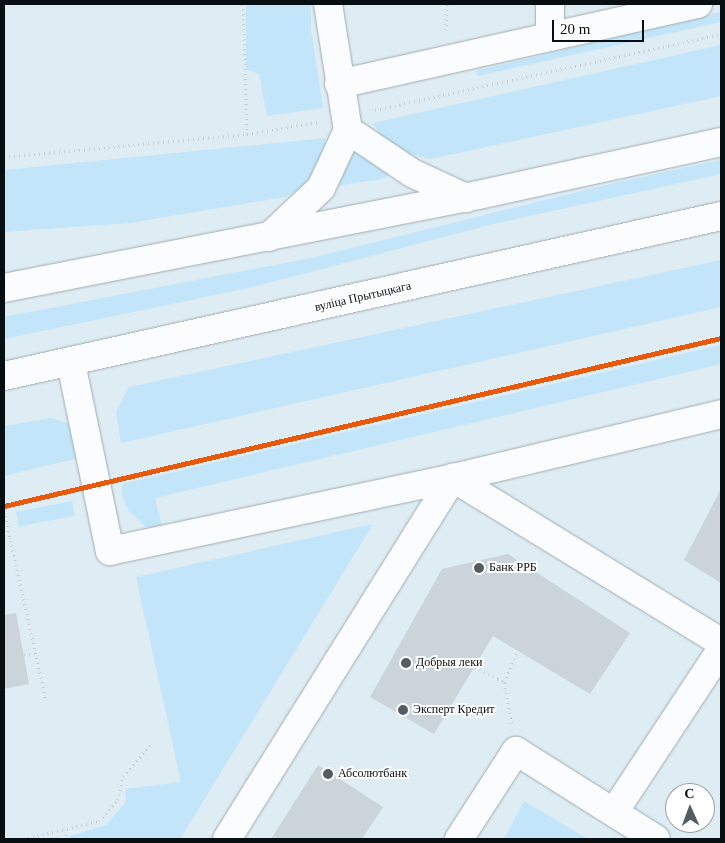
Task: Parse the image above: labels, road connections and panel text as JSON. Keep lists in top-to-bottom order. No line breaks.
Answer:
{"streets":{"main road":["вуліца Прытыцкага"]},"places":["Банк РРБ","Добрыя леки","Эксперт Кредит","Абсолютбанк"],"scale_bar":"20 m","north":"top"}
